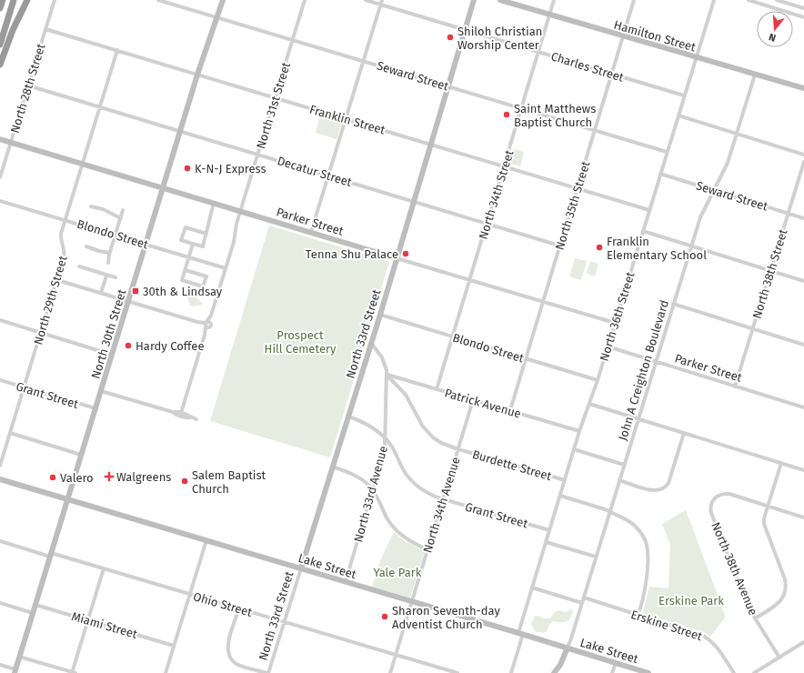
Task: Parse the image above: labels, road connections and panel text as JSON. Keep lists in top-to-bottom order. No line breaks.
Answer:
{"streets":{"main road":["Hamilton Street","Parker Street","North 30th Street","North 33rd Street","John A Creighton Boulevard","Lake Street"],"street":["Charles Street","Seward Street","North 28th Street","North 31st Street","Franklin Street","Decatur Street","North 34th Street","North 35th Street","Blondo Street","North 38th Street","North 29th Street","North 36th Street","Grant Street","Patrick Avenue","Burdette Street","North 33rd Avenue","North 34th Avenue","North 38th Avenue","Ohio Street","Miami Street","Erskine Street"]},"crossings":[["Hamilton Street","North 34th Street"],["Hamilton Street","North 35th Street"],["Hamilton Street","North 36th Street"],["Hamilton Street","John A Creighton Boulevard"],["Charles Street","North 34th Street"],["Charles Street","North 35th Street"],["Charles Street","North 36th Street"],["Charles Street","North 33rd Street"],["Seward Street","North 31st Street"],["Seward Street","North 34th Street"],["Seward Street","North 35th Street"],["Seward Street","North 38th Street"],["Seward Street","North 36th Street"],["Seward Street","North 30th Street"],["Seward Street","North 33rd Street"],["Seward Street","John A Creighton Boulevard"],["North 28th Street","Franklin Street"],["North 28th Street","Decatur Street"],["North 28th Street","Parker Street"],["North 31st Street","Franklin Street"],["North 31st Street","Decatur Street"],["North 31st Street","Parker Street"],["North 31st Street","Blondo Street"],["Franklin Street","North 34th Street"],["Franklin Street","North 35th Street"],["Franklin Street","North 29th Street"],["Franklin Street","North 36th Street"],["Franklin Street","North 30th Street"],["Franklin Street","North 33rd Street"],["Decatur Street","North 34th Street"],["Decatur Street","North 35th Street"],["Decatur Street","North 29th Street"],["Decatur Street","North 30th Street"],["Decatur Street","North 33rd Street"],["North 34th Street","Parker Street"],["North 34th Street","Blondo Street"],["North 34th Street","Patrick Avenue"],["North 35th Street","Parker Street"],["North 35th Street","Blondo Street"],["North 35th Street","Patrick Avenue"],["Parker Street","North 38th Street"],["Parker Street","North 29th Street"],["Parker Street","North 36th Street"],["Parker Street","North 30th Street"],["Parker Street","North 33rd Street"],["Parker Street","John A Creighton Boulevard"],["Blondo Street","North 29th Street"],["Blondo Street","North 36th Street"],["Blondo Street","North 30th Street"],["Blondo Street","North 33rd Street"],["North 29th Street","Grant Street"],["North 36th Street","Grant Street"],["North 36th Street","Patrick Avenue"],["North 36th Street","Burdette Street"],["North 36th Street","Lake Street"],["North 30th Street","Grant Street"],["North 30th Street","Lake Street"],["North 30th Street","Ohio Street"],["North 30th Street","Miami Street"],["North 33rd Street","Grant Street"],["North 33rd Street","North 33rd Avenue"],["North 33rd Street","Lake Street"],["North 33rd Street","Ohio Street"],["John A Creighton Boulevard","Burdette Street"],["John A Creighton Boulevard","Lake Street"],["John A Creighton Boulevard","Erskine Street"],["Grant Street","North 33rd Avenue"],["Grant Street","North 34th Avenue"],["Patrick Avenue","Burdette Street"],["Patrick Avenue","North 33rd Avenue"],["Patrick Avenue","North 34th Avenue"],["Burdette Street","North 33rd Avenue"],["Burdette Street","North 34th Avenue"],["Burdette Street","Erskine Street"],["North 33rd Avenue","Lake Street"],["North 34th Avenue","Lake Street"],["North 34th Avenue","Ohio Street"]],"parks":["Prospect Hill Cemetery","Yale Park","Erskine Park"],"places":{"other":["Shiloh Christian Worship Center","Saint Matthews Baptist Church","K-N-J Express","Franklin Elementary School","Tenna Shu Palace","Hardy Coffee","Valero","Salem Baptist Church","Sharon Seventh-day Adventist Church"],"transit":["30th & Lindsay"],"health":["Walgreens"]},"north":"bottom"}
